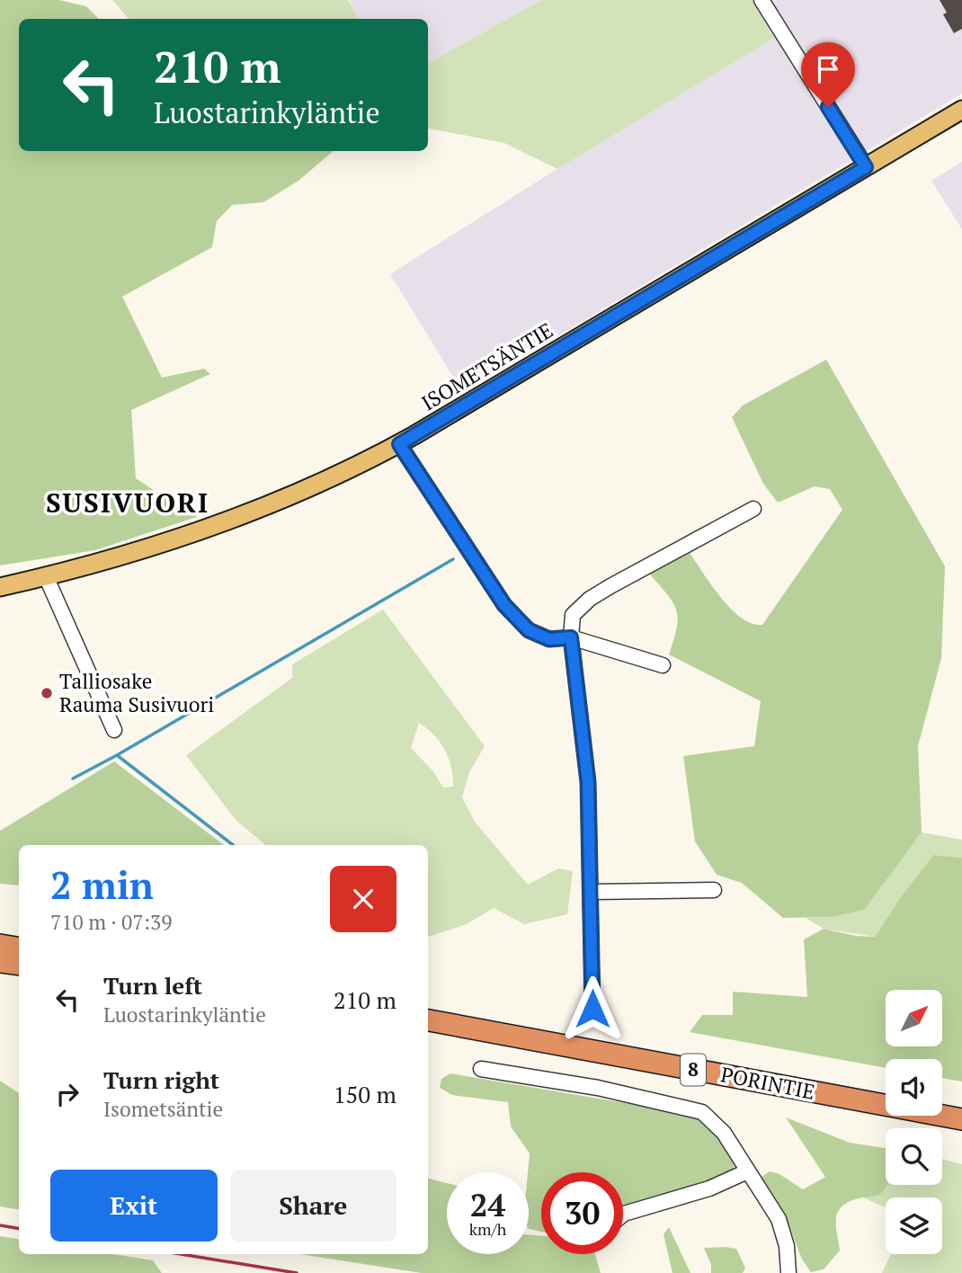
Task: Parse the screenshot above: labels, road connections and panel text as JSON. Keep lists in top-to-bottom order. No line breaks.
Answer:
{"streets":{"highway":["8","PORINTIE"],"main road":["ISOMETSÄNTIE"]},"districts":["SUSIVUORI"],"places":["Talliosake Rauma Susivuori"],"north":"top right","page":{"turn":["210 m","Luostarinkyläntie"],"heading":["2 min","710 m · 07:39"],"list":[{"name":"Turn left","note":"Luostarinkyläntie","value":"210 m"},{"name":"Turn right","note":"Isometsäntie","value":"150 m"}],"buttons":["Exit","Share"],"speed":"24 km/h","limit":"30"}}
